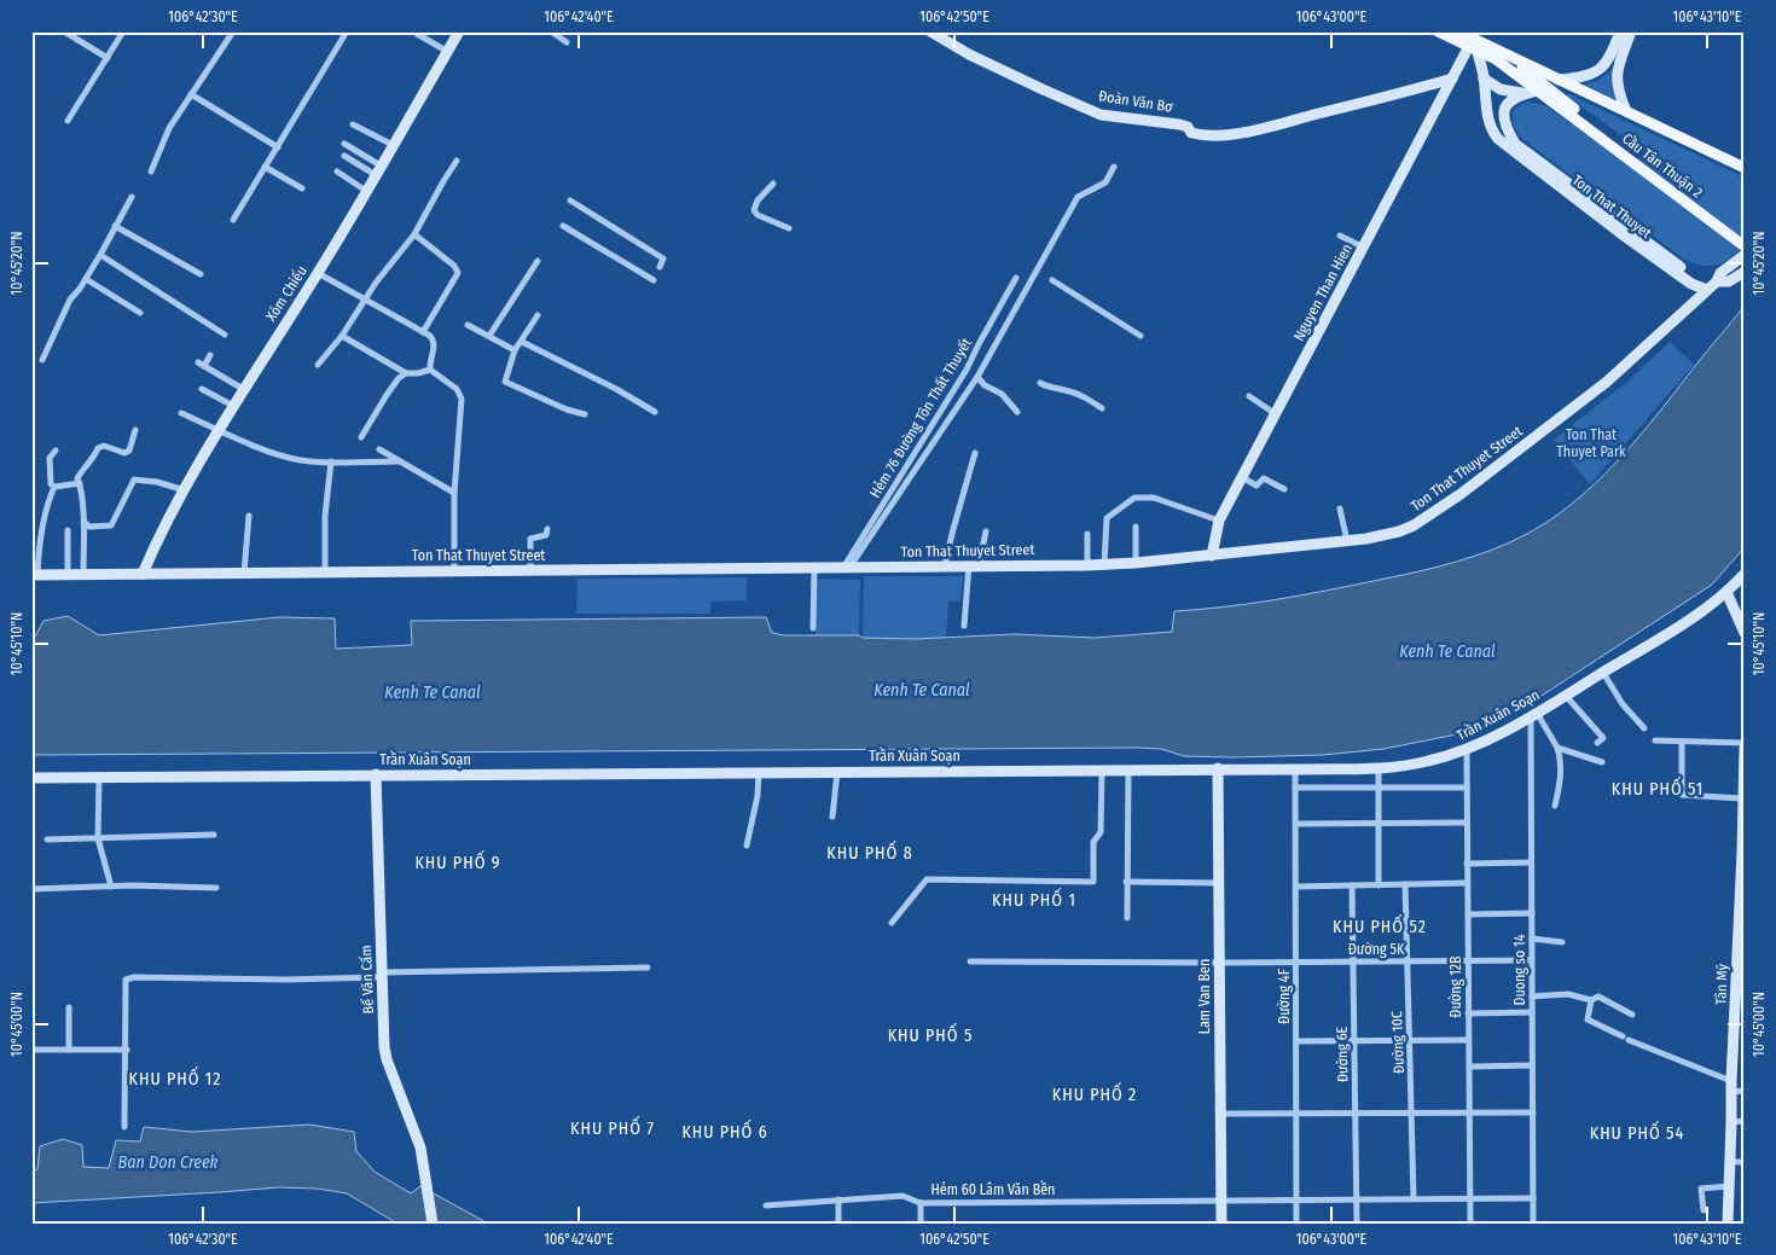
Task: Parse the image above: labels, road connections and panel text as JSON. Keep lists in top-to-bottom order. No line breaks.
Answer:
{"streets":{"main road":["Đoàn Văn Bơ","Cầu Tân Thuận 2","Ton That Thuyet","Nguyen Than Hien","Xóm Chiếu","Ton That Thuyet Street","Trần Xuân Soạn","Bế Văn Cấm","Tân Mỹ","Lam Van Ben"],"street":["Hẻm 76 Đường Tôn Thất Thuyết","Đường 5K","Duong so 14","Đường 12B","Đường 4F","Đường 10C","Đường 6E","Hẻm 60 Lâm Văn Bền"]},"crossings":[["Đoàn Văn Bơ","Nguyen Than Hien"],["Ton That Thuyet","Ton That Thuyet Street"],["Nguyen Than Hien","Ton That Thuyet Street"],["Xóm Chiếu","Ton That Thuyet Street"],["Hẻm 76 Đường Tôn Thất Thuyết","Ton That Thuyet Street"],["Trần Xuân Soạn","Duong so 14"],["Trần Xuân Soạn","Bế Văn Cấm"],["Trần Xuân Soạn","Đường 12B"],["Trần Xuân Soạn","Lam Van Ben"],["Trần Xuân Soạn","Đường 4F"],["Đường 5K","Duong so 14"],["Đường 5K","Đường 12B"],["Đường 5K","Lam Van Ben"],["Đường 5K","Đường 4F"],["Đường 5K","Đường 10C"],["Đường 5K","Đường 6E"],["Duong so 14","Hẻm 60 Lâm Văn Bền"],["Đường 12B","Hẻm 60 Lâm Văn Bền"],["Lam Van Ben","Hẻm 60 Lâm Văn Bền"],["Đường 4F","Hẻm 60 Lâm Văn Bền"],["Đường 10C","Hẻm 60 Lâm Văn Bền"],["Đường 6E","Hẻm 60 Lâm Văn Bền"]],"districts":["KHU PHỐ 51","KHU PHỐ 8","KHU PHỐ 9","KHU PHỐ 1","KHU PHỐ 52","KHU PHỐ 5","KHU PHỐ 12","KHU PHỐ 2","KHU PHỐ 7","KHU PHỐ 6","KHU PHỐ 54"],"water":["Kenh Te Canal","Ban Don Creek"],"parks":["Ton That Thuyet Park"],"coordinates":["106°42'30\"E","106°42'40\"E","106°42'50\"E","106°43'00\"E","106°43'10\"E","10°45'20\"N","10°45'10\"N","10°45'00\"N"]}
